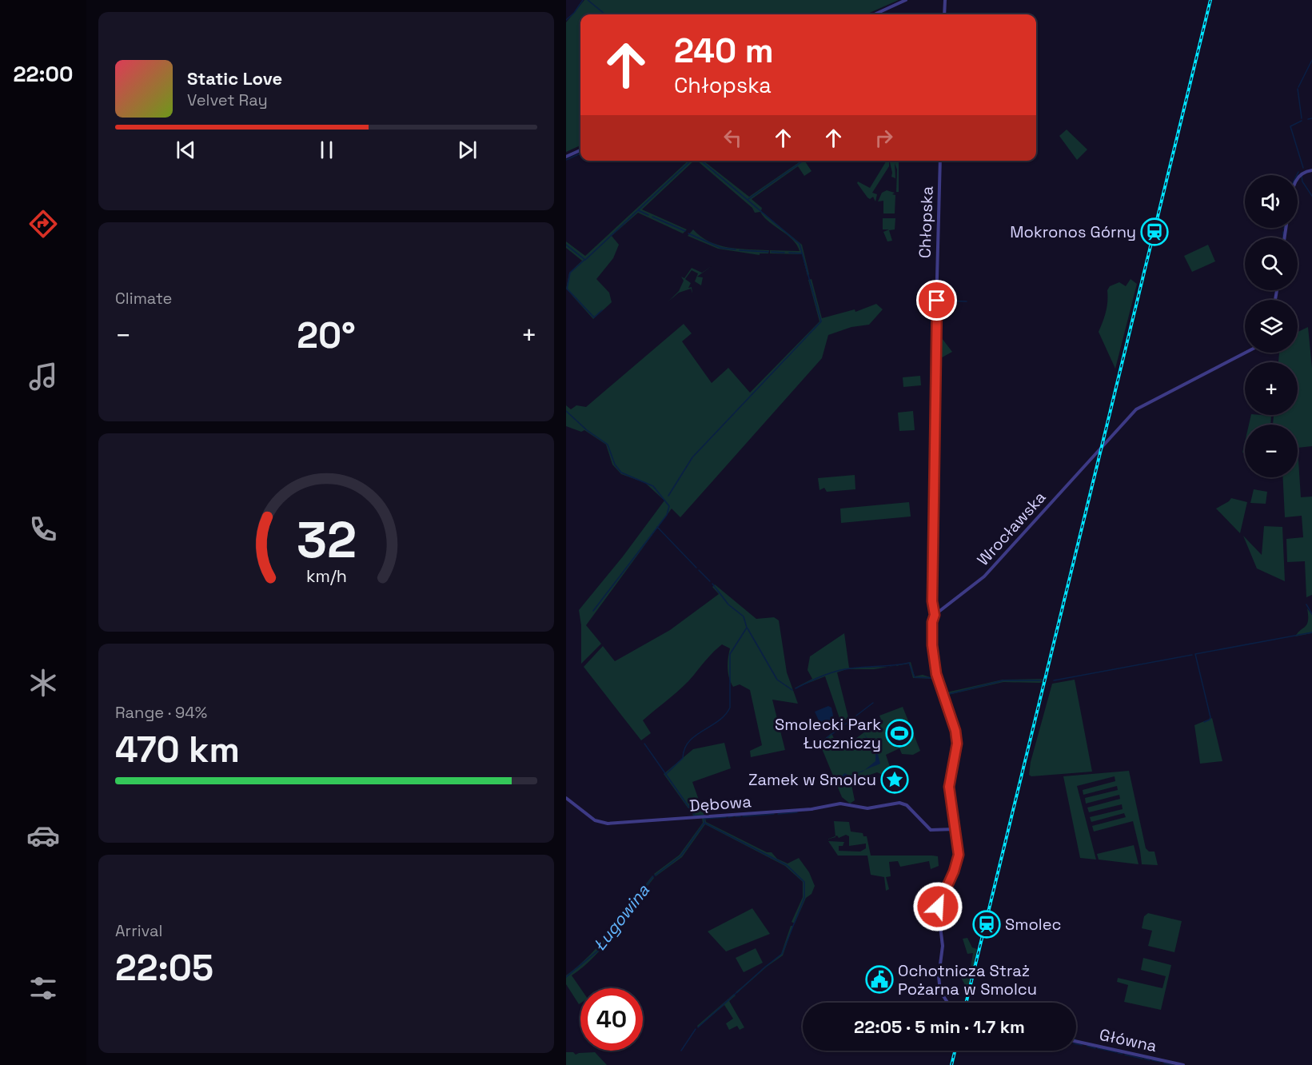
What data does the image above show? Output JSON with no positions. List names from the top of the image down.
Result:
{
  "streets": {
    "street": [
      "Chłopska",
      "Wrocławska",
      "Dębowa",
      "Główna"
    ]
  },
  "crossings": [
    ["Chłopska", "Wrocławska"],
    ["Chłopska", "Dębowa"]
  ],
  "water": ["Ługowina"],
  "places": {
    "station": ["Mokronos Górny", "Smolec"],
    "sports": ["Smolecki Park Łuczniczy"],
    "place": ["Zamek w Smolcu"],
    "public building": ["Ochotnicza Straż Pożarna w Smolcu"]
  },
  "page": {
    "tabs": "22:00",
    "turn": ["240 m", "Chłopska"],
    "song": ["Static Love", "Velvet Ray"],
    "map_buttons": ["+", "−"],
    "tile": [
      "Climate",
      ["Range · 94%", "470 km"],
      ["Arrival", "22:05"]
    ],
    "heat": ["−", "20°", "+"],
    "limit": "40",
    "trip": "22:05 · 5 min · 1.7 km",
    "gauge": ["32", "km/h"]
  }
}
